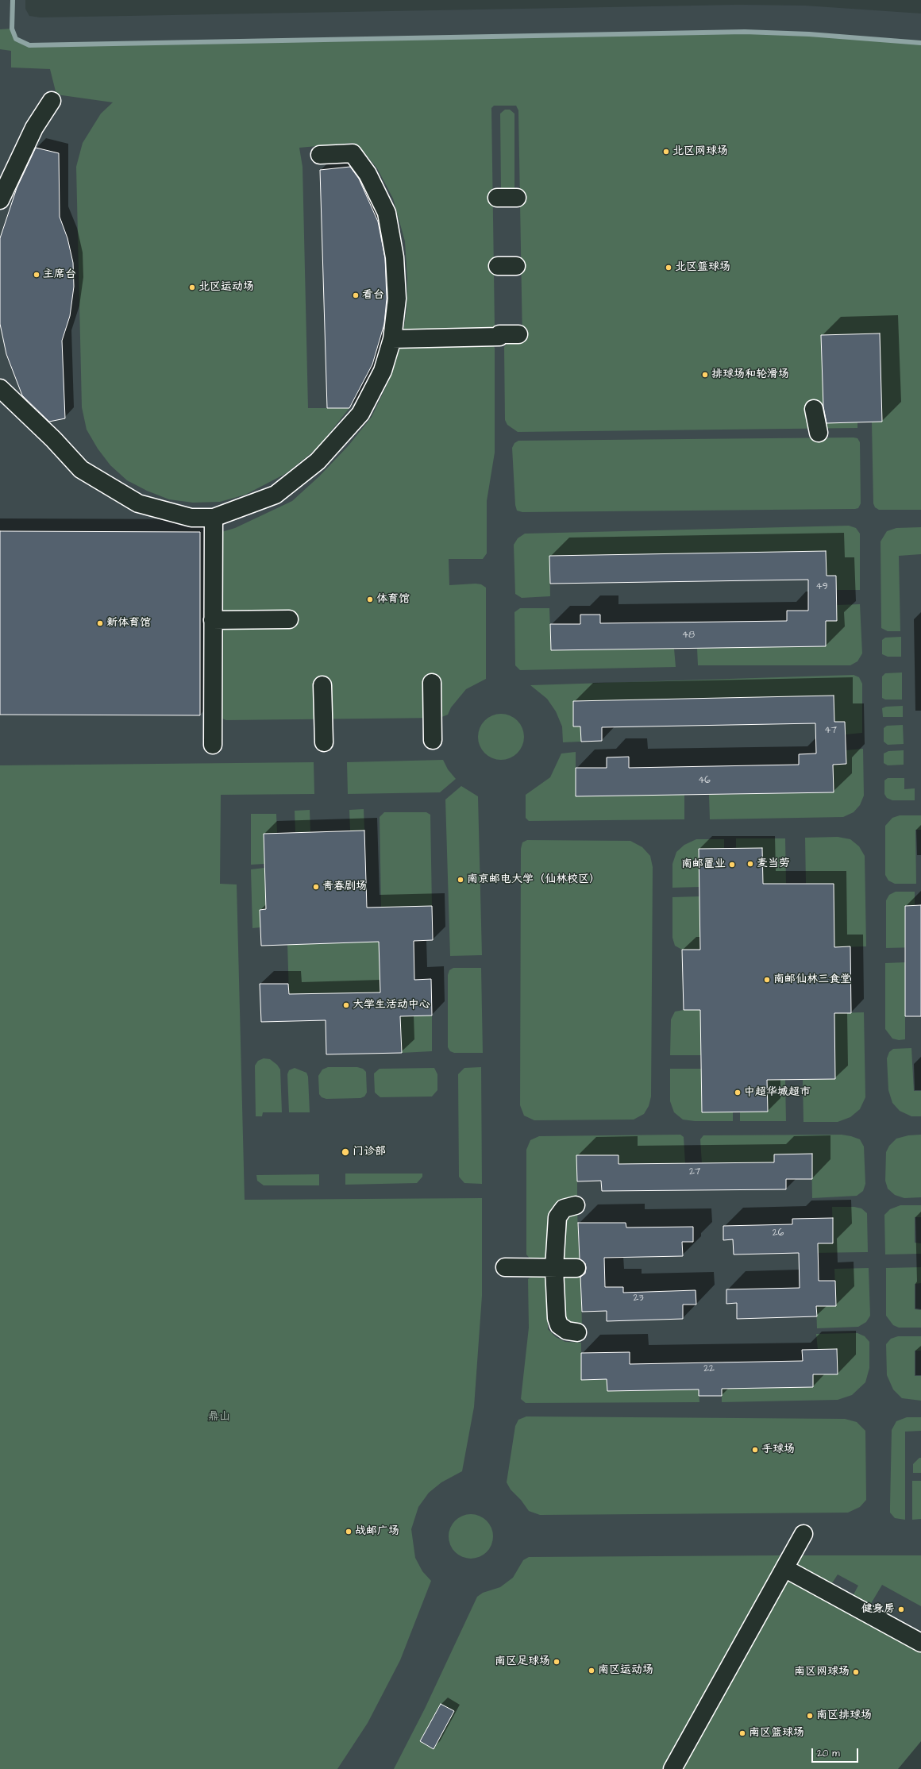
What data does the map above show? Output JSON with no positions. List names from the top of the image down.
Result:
{
  "parks": ["鼎山"],
  "places": [
    "北区网球场",
    "北区篮球场",
    "主席台",
    "北区运动场",
    "看台",
    "排球场和轮滑场",
    "体育馆",
    "新体育馆",
    "麦当劳",
    "南邮置业",
    "南京邮电大学（仙林校区）",
    "青春剧场",
    "南邮仙林三食堂",
    "大学生活动中心",
    "中超华城超市",
    "门诊部",
    "手球场",
    "战邮广场",
    "健身房",
    "南区足球场",
    "南区运动场",
    "南区网球场",
    "南区排球场",
    "南区篮球场"
  ],
  "house_numbers": [
    "49",
    "48",
    "47",
    "46",
    "27",
    "26",
    "23",
    "22"
  ],
  "scale_bar": "20 m"
}
